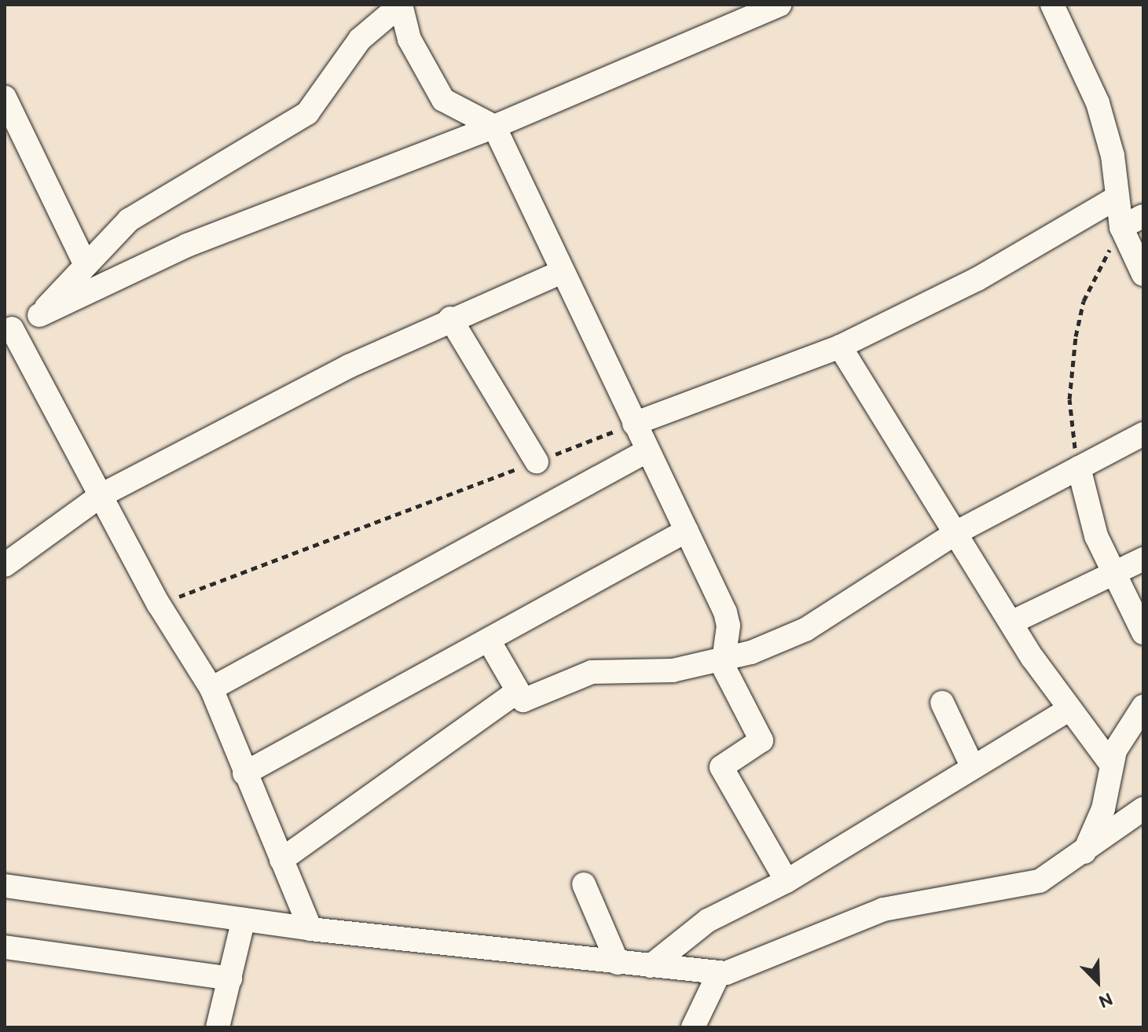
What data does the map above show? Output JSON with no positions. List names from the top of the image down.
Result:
{
  "north": "bottom right"
}
